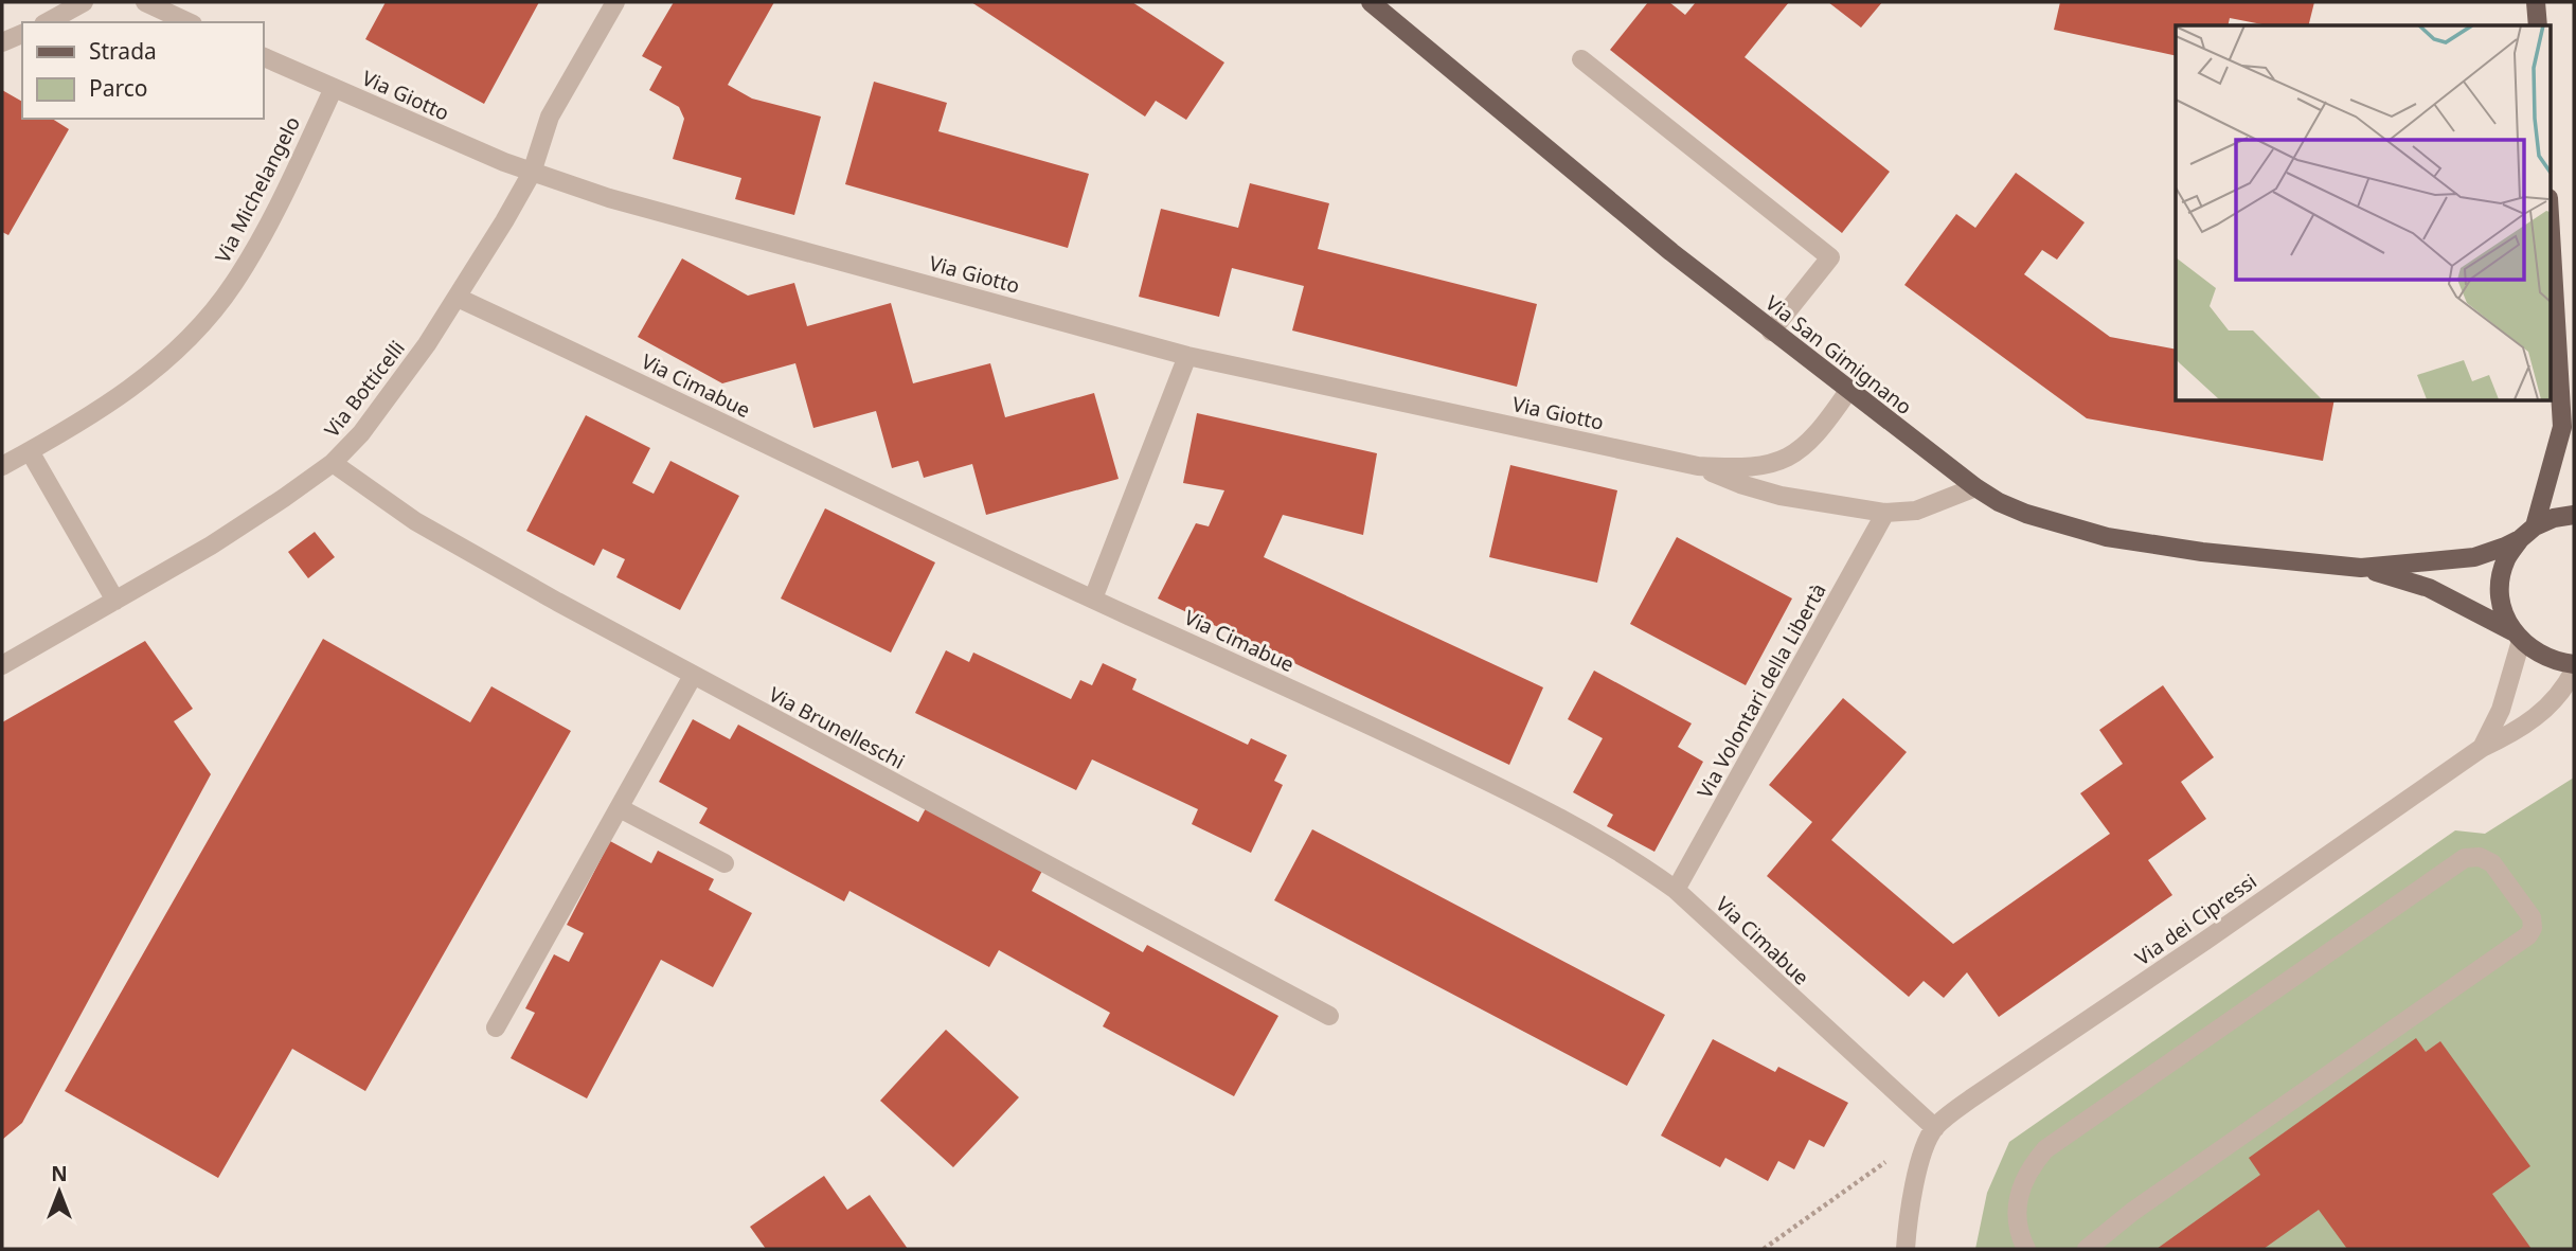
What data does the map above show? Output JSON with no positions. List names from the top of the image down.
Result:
{
  "streets": {
    "main road": ["Via San Gimignano"],
    "street": [
      "Via Giotto",
      "Via Michelangelo",
      "Via Cimabue",
      "Via Botticelli",
      "Via Volontari della Libertà",
      "Via Brunelleschi",
      "Via dei Cipressi"
    ]
  },
  "crossings": [
    ["Via Giotto", "Via Michelangelo"],
    ["Via Giotto", "Via San Gimignano"],
    ["Via Giotto", "Via Botticelli"],
    ["Via Giotto", "Via Volontari della Libertà"],
    ["Via San Gimignano", "Via dei Cipressi"],
    ["Via Cimabue", "Via Botticelli"],
    ["Via Cimabue", "Via Volontari della Libertà"],
    ["Via Cimabue", "Via dei Cipressi"],
    ["Via Botticelli", "Via Brunelleschi"]
  ],
  "legend": ["Strada", "Parco"],
  "north": "top"
}
